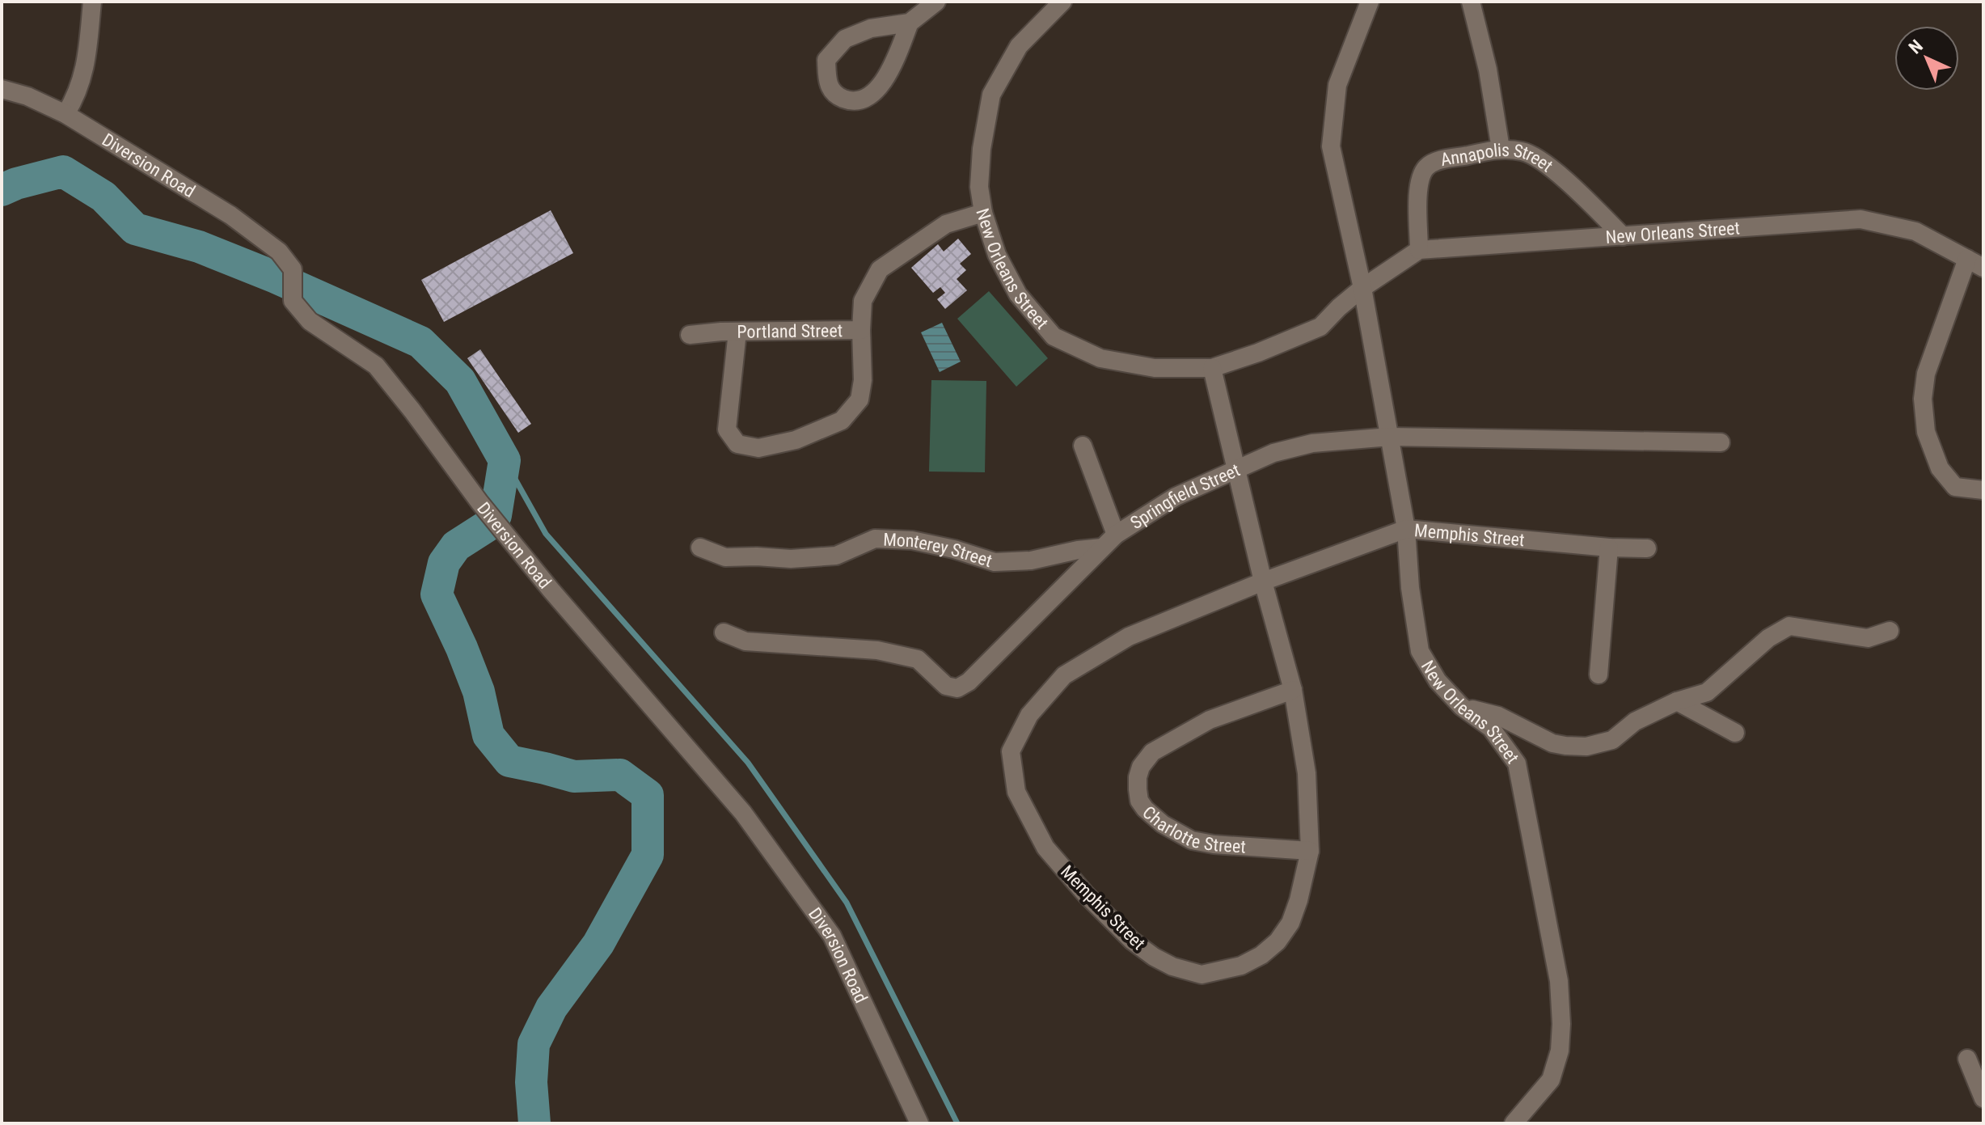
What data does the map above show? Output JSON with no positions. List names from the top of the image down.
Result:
{
  "streets": {
    "street": [
      "Diversion Road",
      "Annapolis Street",
      "New Orleans Street",
      "Portland Street",
      "Springfield Street",
      "Memphis Street",
      "Monterey Street",
      "Charlotte Street"
    ]
  },
  "crossings": [
    ["Annapolis Street", "New Orleans Street"],
    ["New Orleans Street", "Portland Street"],
    ["New Orleans Street", "Springfield Street"],
    ["New Orleans Street", "Memphis Street"],
    ["Springfield Street", "Monterey Street"],
    ["Memphis Street", "Charlotte Street"]
  ],
  "north": "top left"
}
